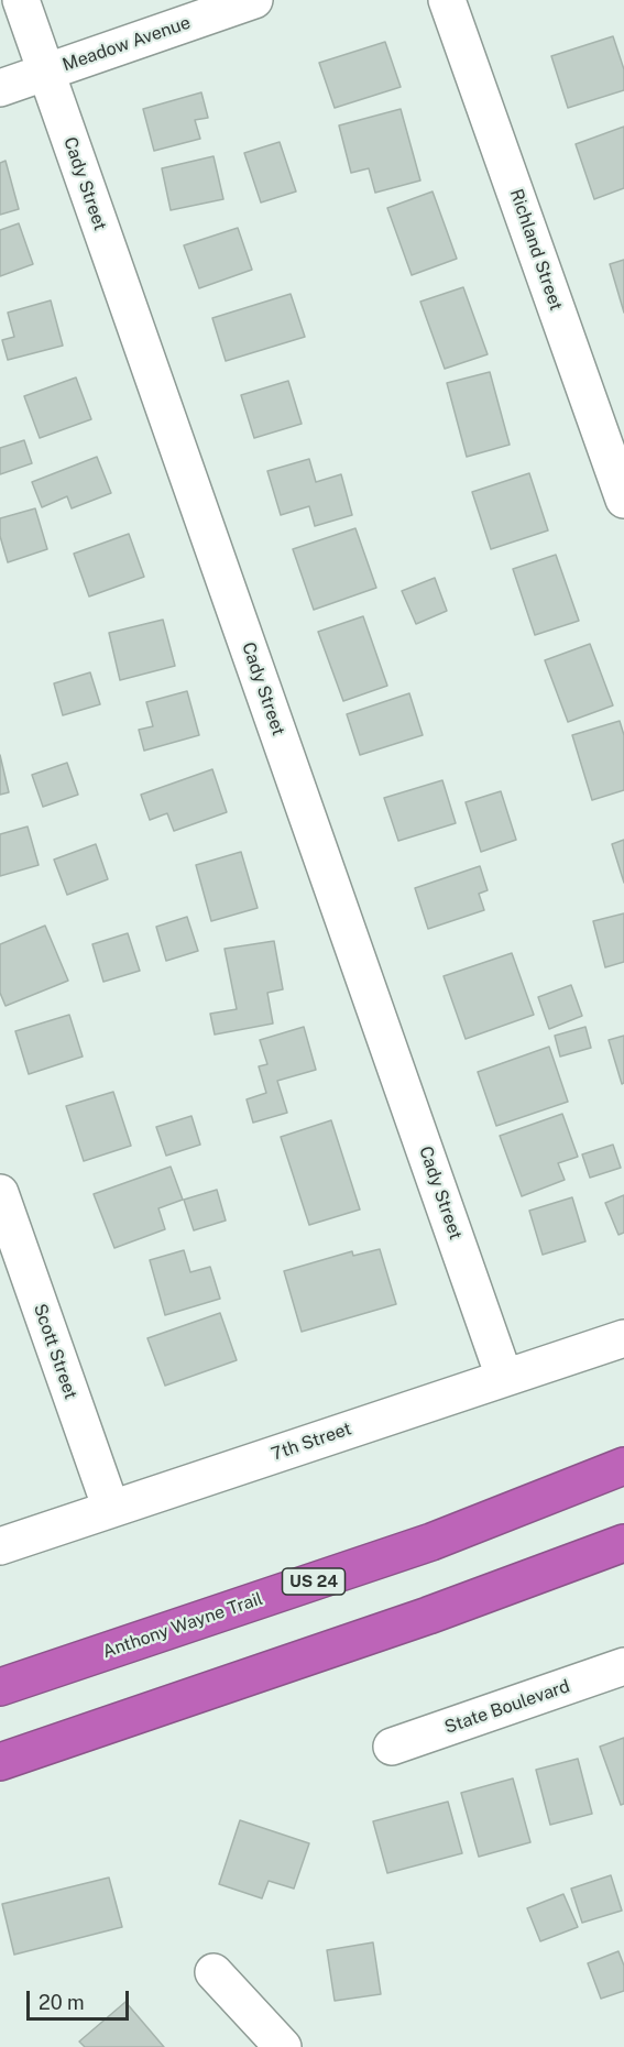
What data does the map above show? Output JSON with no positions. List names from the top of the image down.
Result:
{
  "streets": {
    "highway": ["US 24", "Anthony Wayne Trail"],
    "street": [
      "Meadow Avenue",
      "Cady Street",
      "Richland Street",
      "Scott Street",
      "7th Street",
      "State Boulevard"
    ]
  },
  "crossings": [
    ["Meadow Avenue", "Cady Street"],
    ["Cady Street", "7th Street"],
    ["Scott Street", "7th Street"]
  ],
  "scale_bar": "20 m"
}
